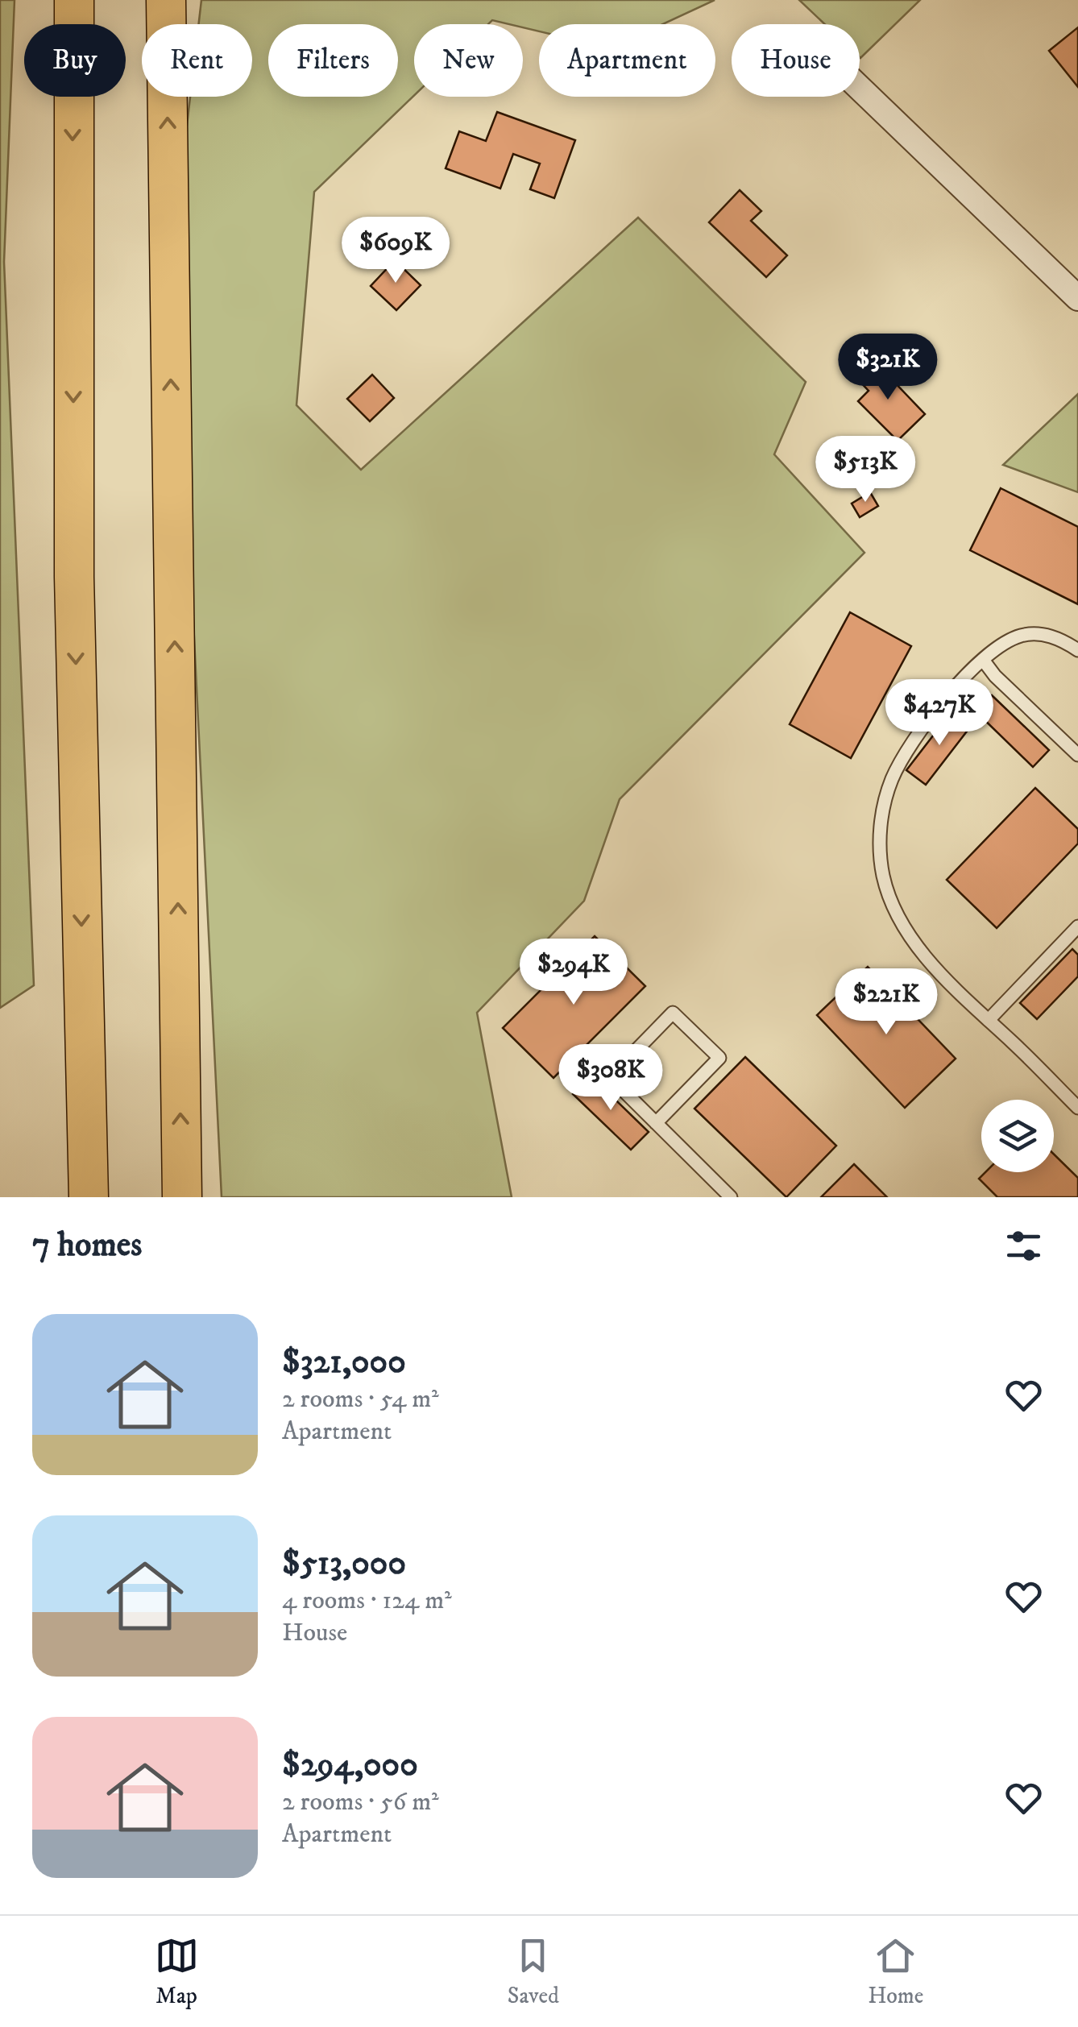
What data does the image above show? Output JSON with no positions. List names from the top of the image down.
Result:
{
  "page": {
    "chip": [
      "Buy",
      "Rent",
      "Filters",
      "New",
      "Apartment",
      "House"
    ],
    "price": [
      "$609K",
      "$321K",
      "$513K",
      "$427K",
      "$294K",
      "$221K",
      "$308K"
    ],
    "heading": "7 homes",
    "list": [
      {
        "name": "$321,000",
        "note": "2 rooms · 54 m² · Apartment"
      },
      {
        "name": "$513,000",
        "note": "4 rooms · 124 m² · House"
      },
      {
        "name": "$294,000",
        "note": "2 rooms · 56 m² · Apartment"
      }
    ],
    "tabs": ["Map", "Saved", "Home"]
  }
}
